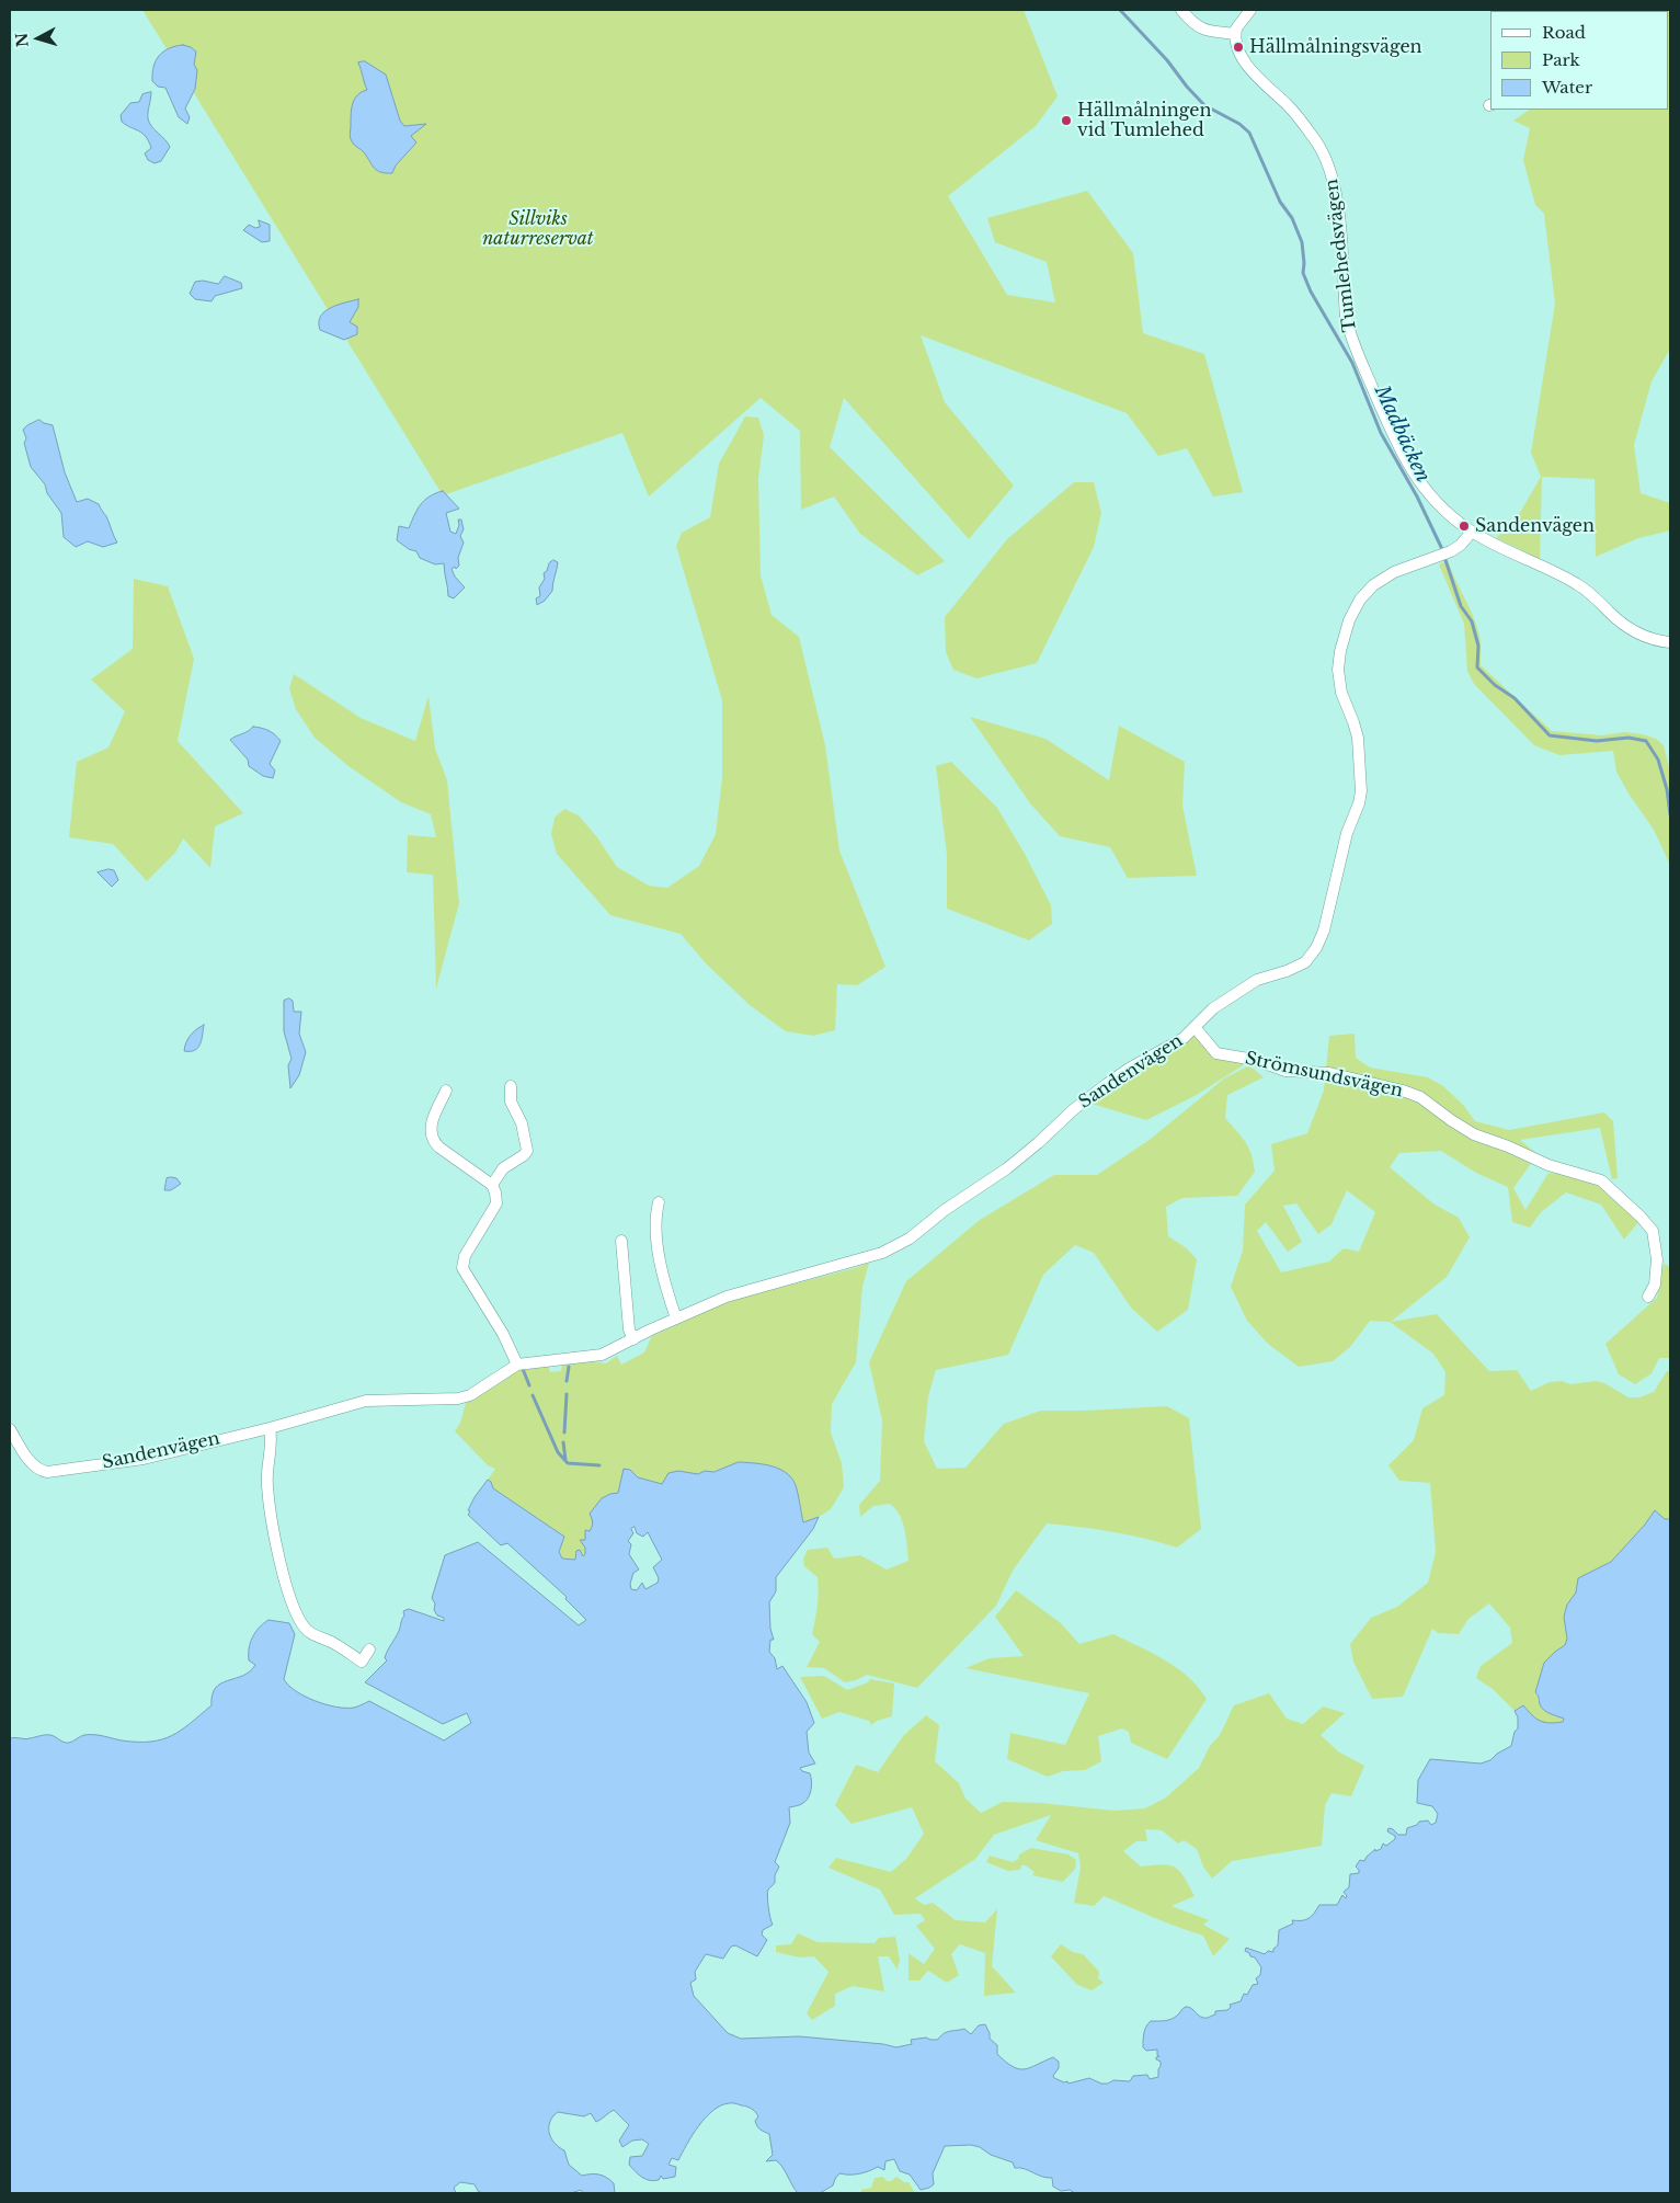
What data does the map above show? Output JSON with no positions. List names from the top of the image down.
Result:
{
  "streets": {
    "street": ["Tumlehedsvägen", "Sandenvägen", "Strömsundsvägen"]
  },
  "crossings": [
    ["Tumlehedsvägen", "Sandenvägen"],
    ["Sandenvägen", "Strömsundsvägen"]
  ],
  "water": ["Madbäcken"],
  "parks": ["Sillviks naturreservat"],
  "places": ["Hällmålningsvägen", "Hällmålningen vid Tumlehed", "Sandenvägen"],
  "legend": ["Road", "Park", "Water"],
  "north": "left"
}
